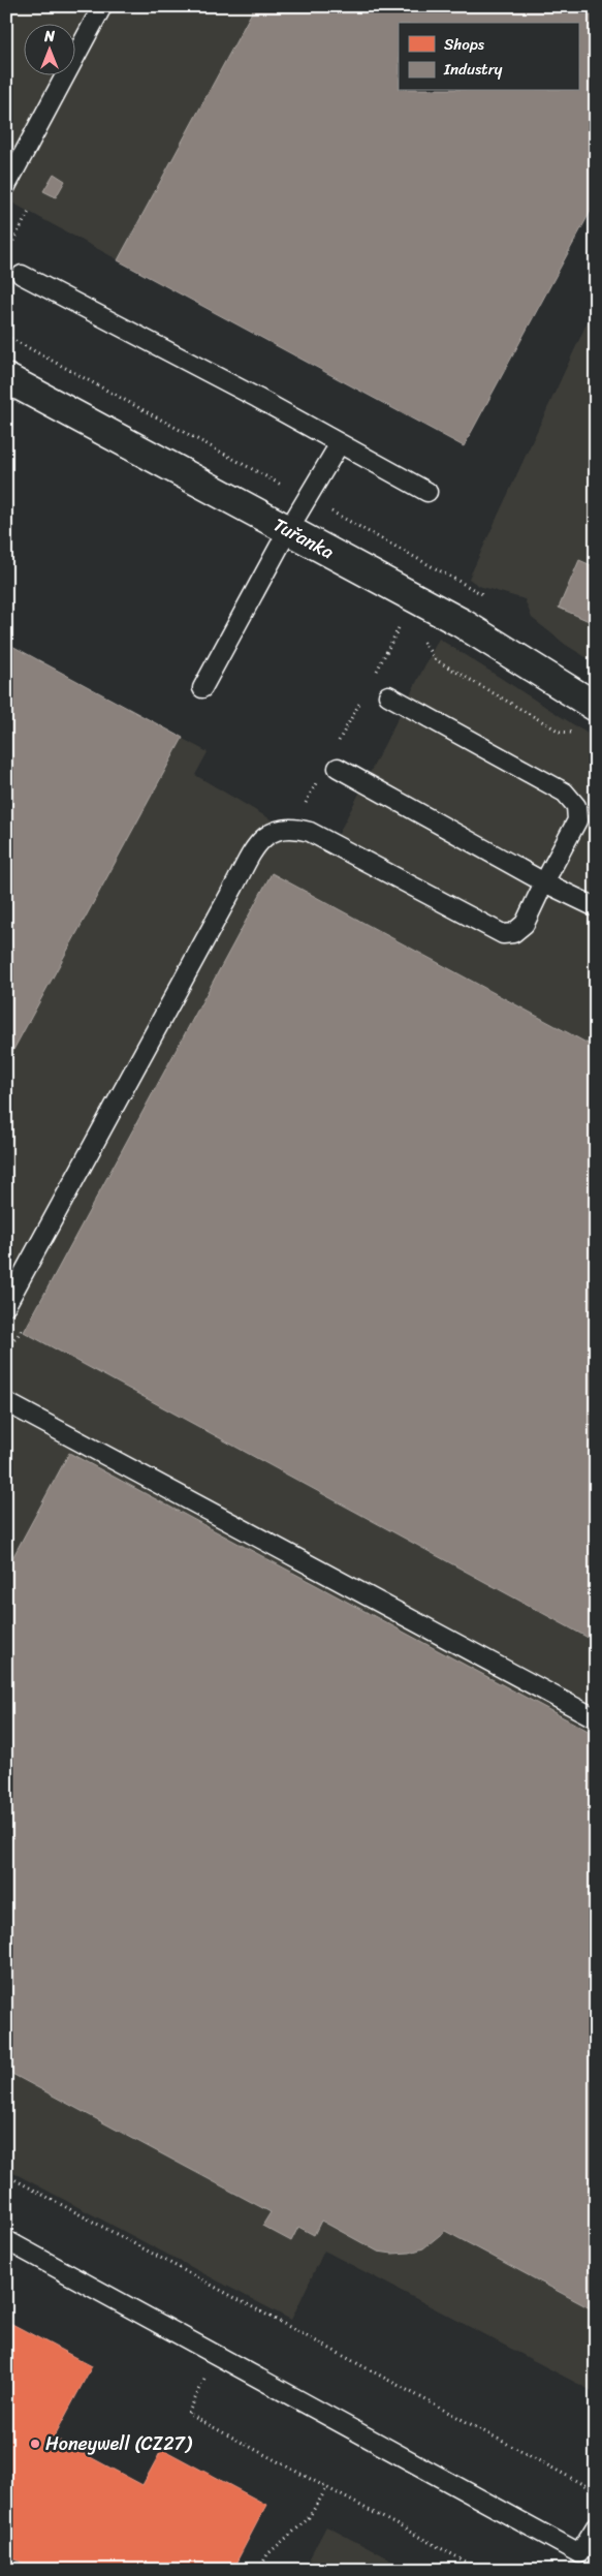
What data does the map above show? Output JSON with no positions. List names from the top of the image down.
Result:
{
  "streets": {
    "street": ["Tuřanka"]
  },
  "places": ["Honeywell (CZ27)"],
  "legend": ["Shops", "Industry"],
  "north": "top"
}
